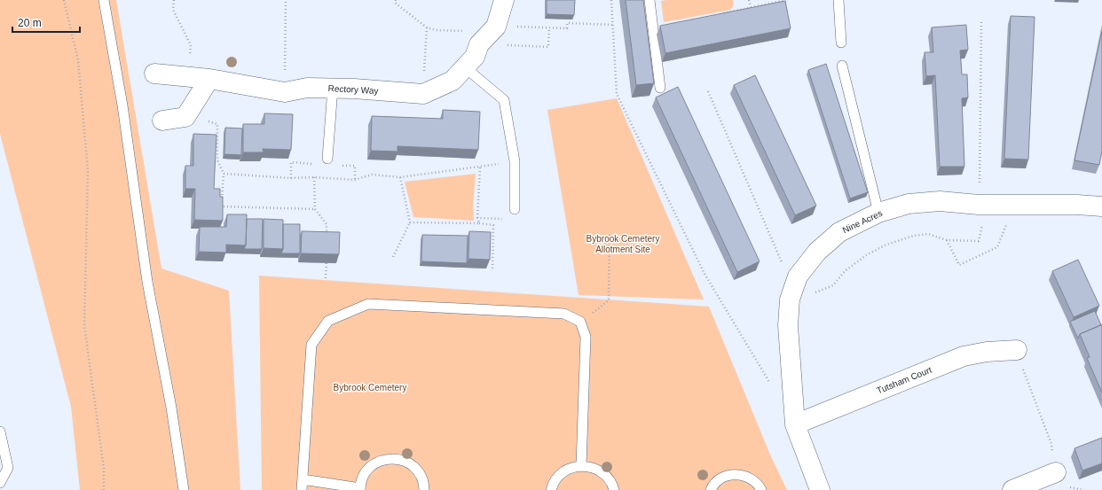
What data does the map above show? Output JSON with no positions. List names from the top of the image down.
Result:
{
  "streets": {
    "street": ["Rectory Way", "Nine Acres", "Tutsham Court"]
  },
  "crossings": [
    ["Nine Acres", "Tutsham Court"]
  ],
  "parks": ["Bybrook Cemetery Allotment Site", "Bybrook Cemetery"],
  "scale_bar": "20 m"
}
